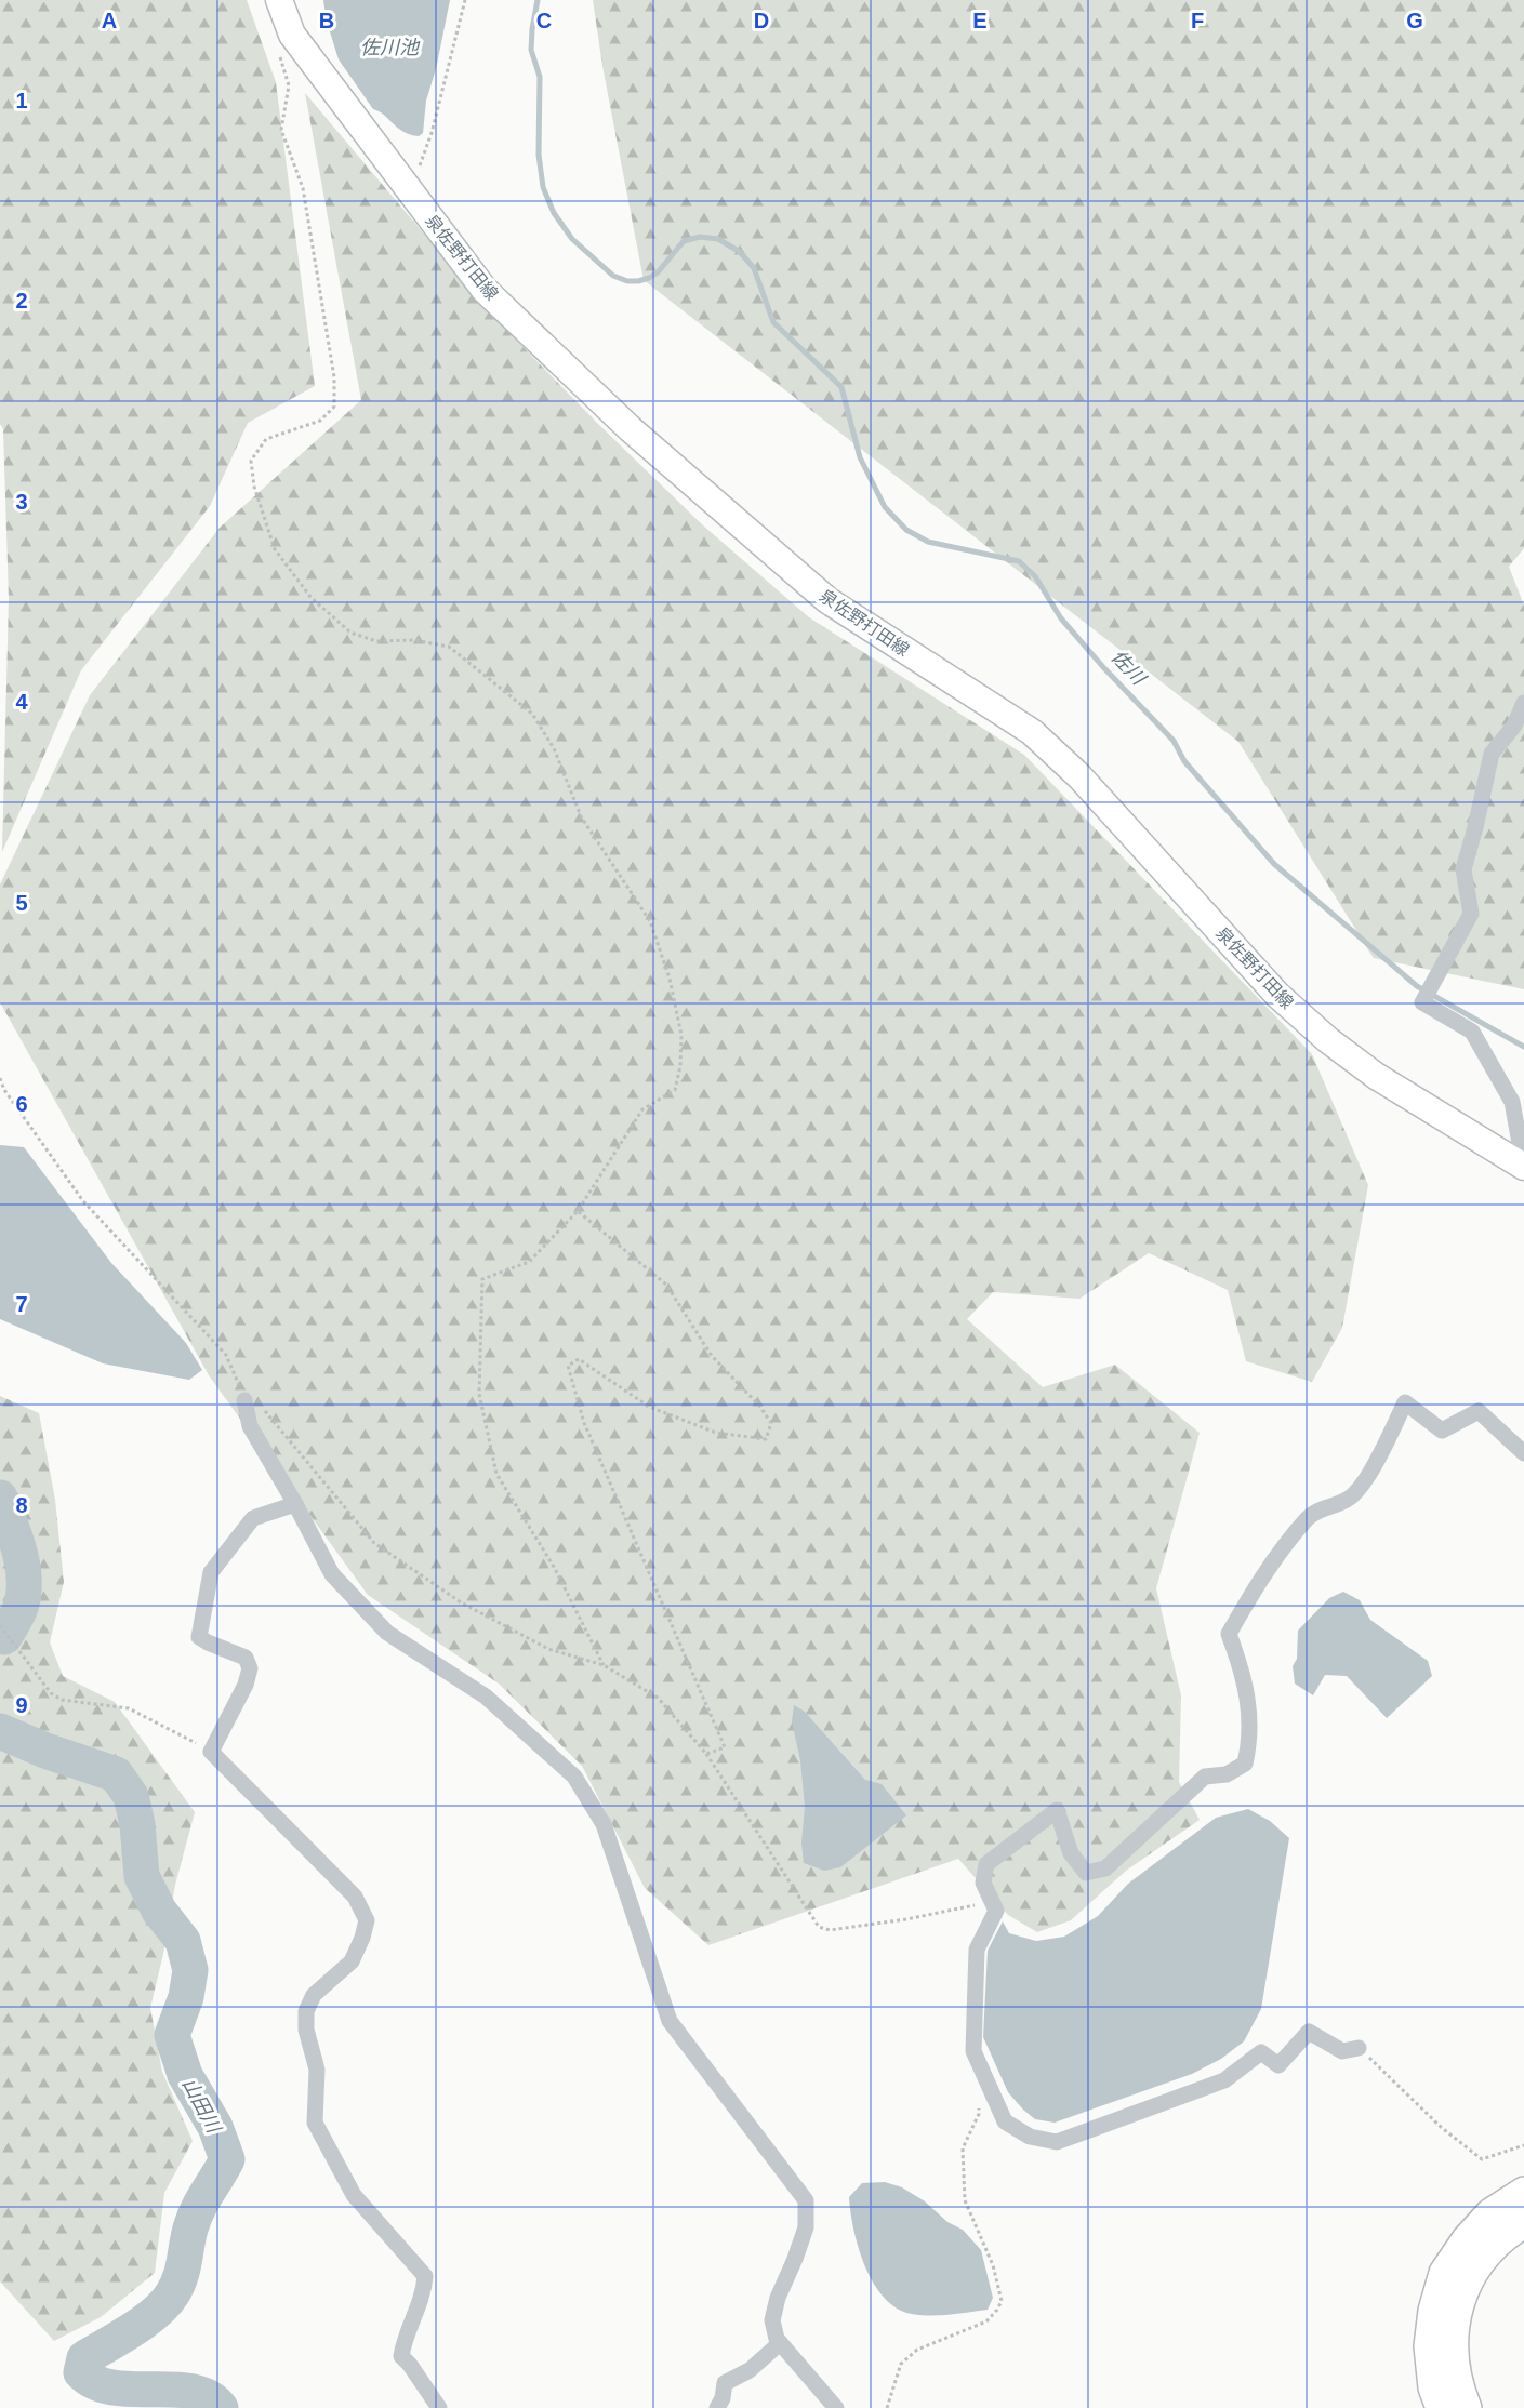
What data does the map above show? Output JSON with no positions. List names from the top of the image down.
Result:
{
  "streets": {
    "main road": ["泉佐野打田線"]
  },
  "water": ["佐川池", "佐川", "山田川"],
  "grid": {
    "columns": [
      "A",
      "B",
      "C",
      "D",
      "E",
      "F",
      "G"
    ],
    "rows": [
      "1",
      "2",
      "3",
      "4",
      "5",
      "6",
      "7",
      "8",
      "9"
    ]
  }
}
